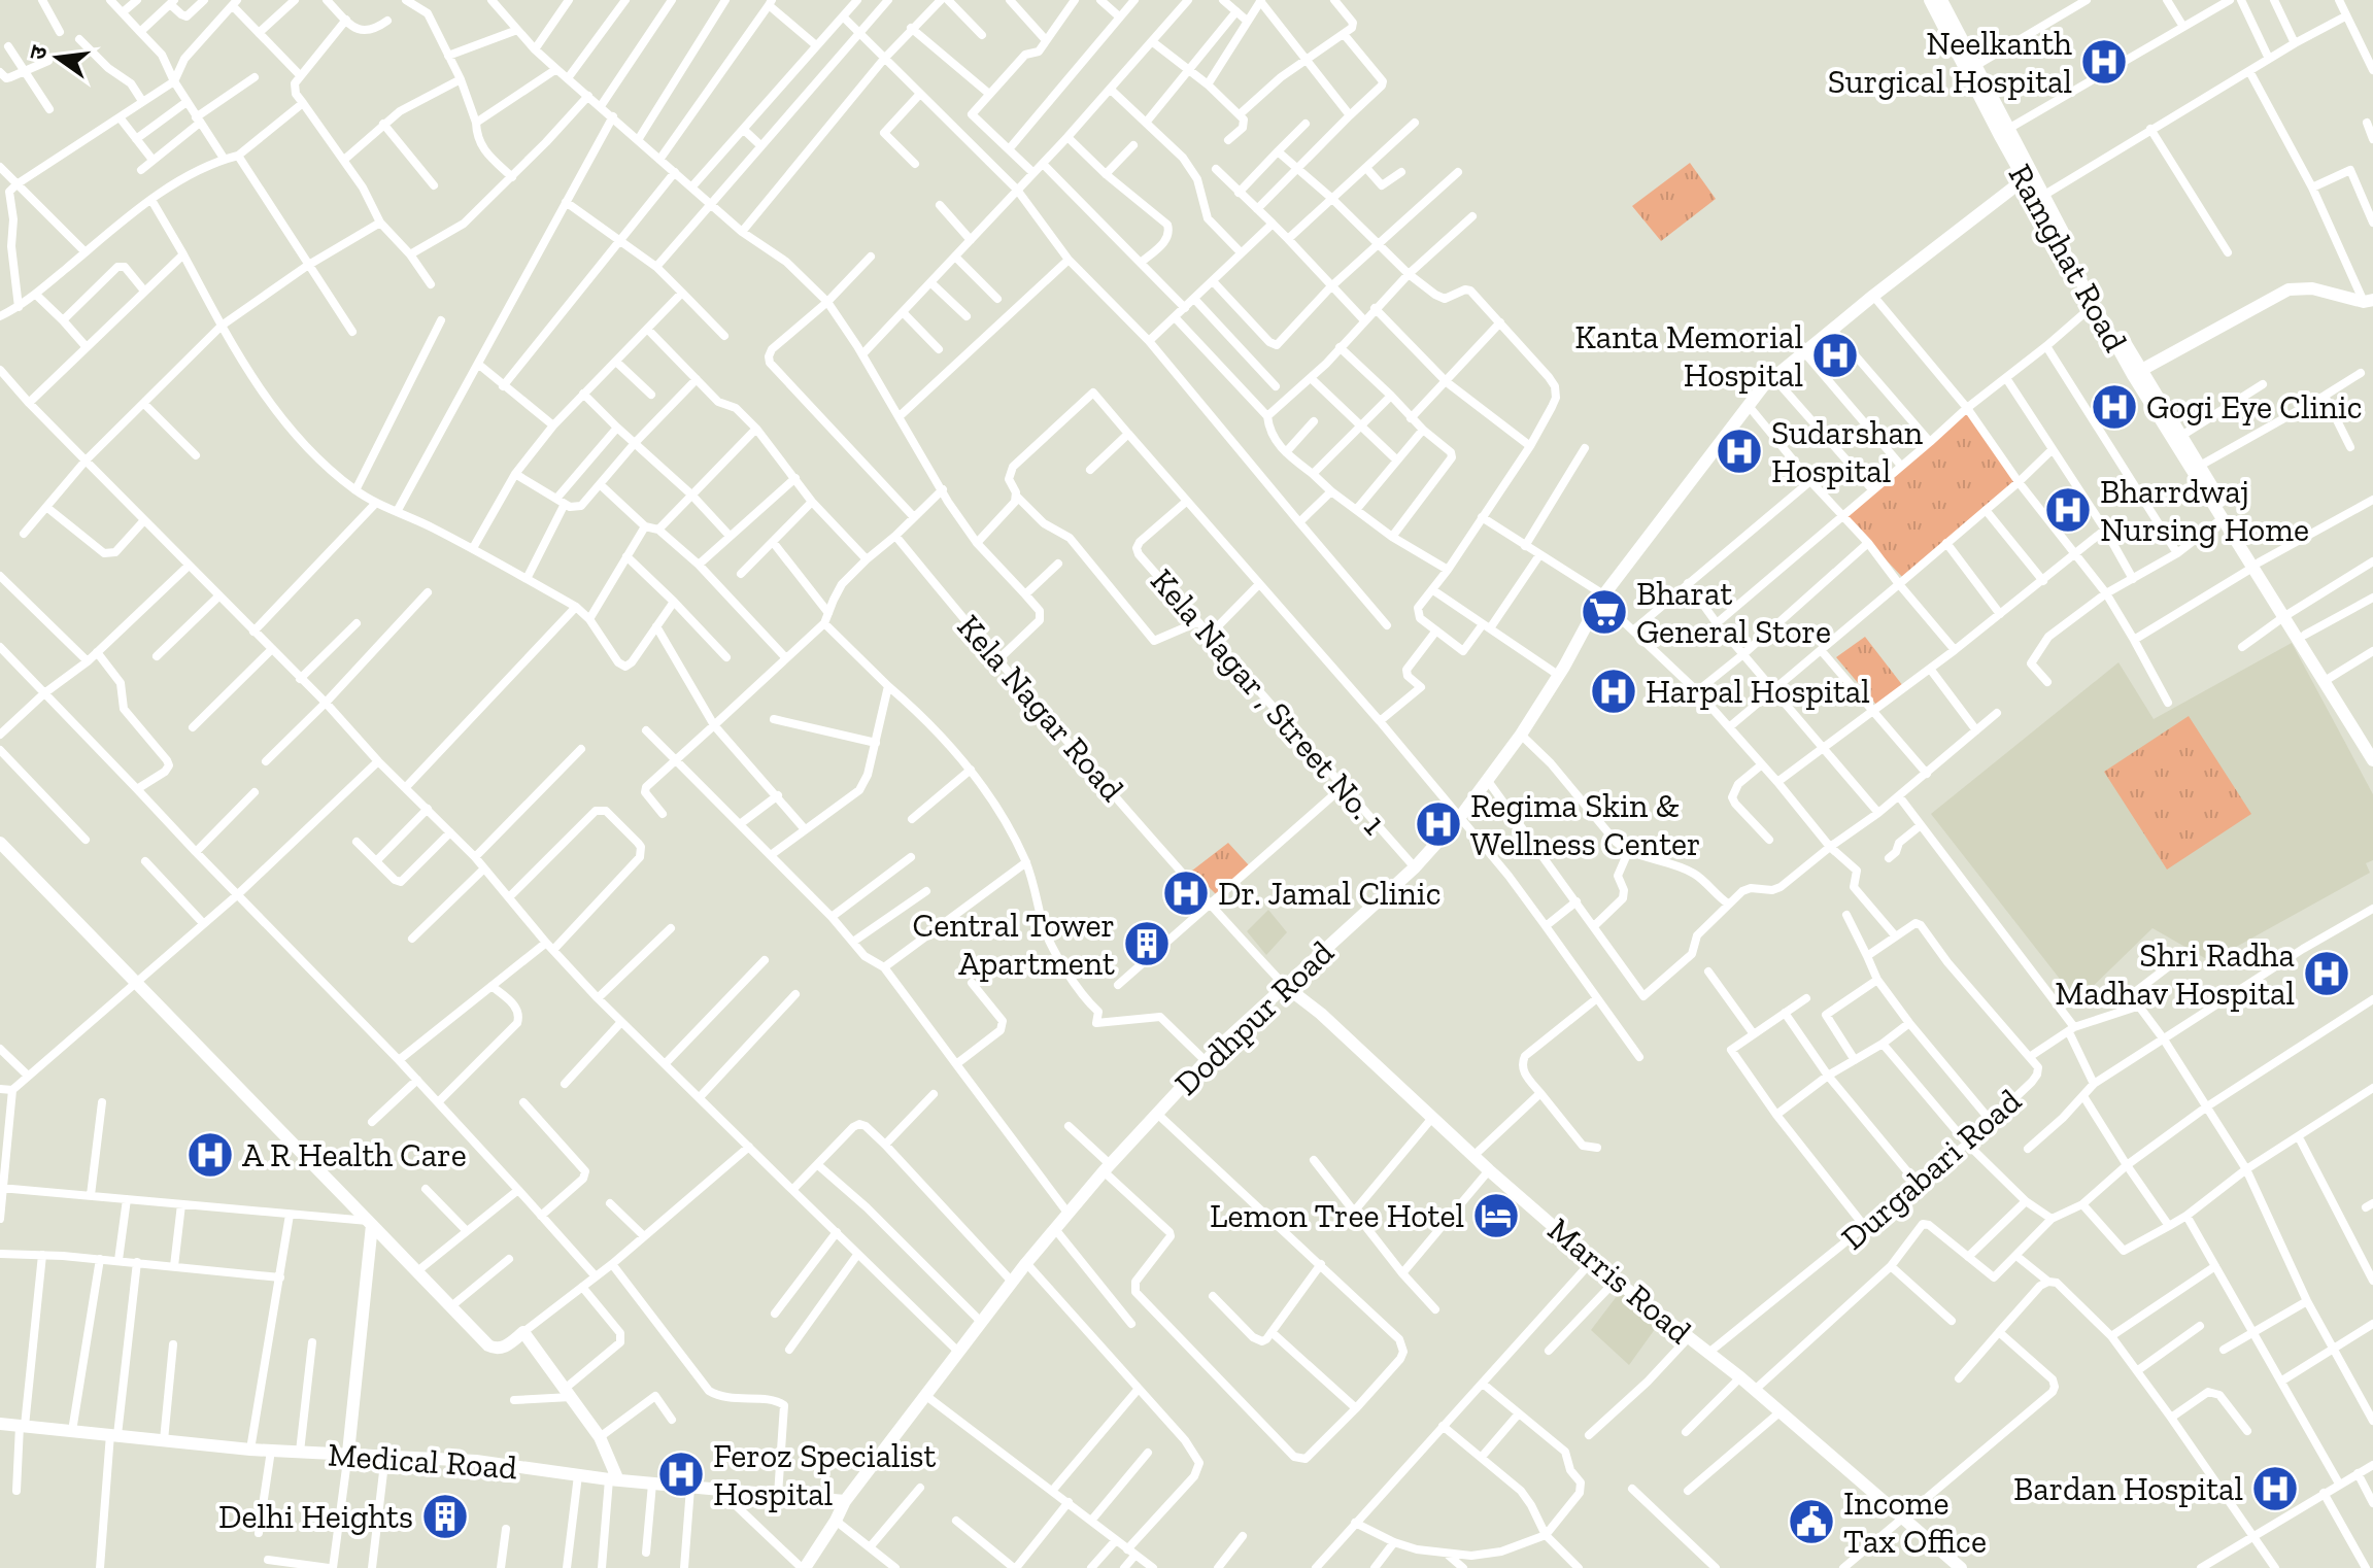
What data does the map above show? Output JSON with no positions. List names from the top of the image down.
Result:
{
  "streets": {
    "street": [
      "Ramghat Road",
      "Kela Nagar , Street No. 1",
      "Kela Nagar Road",
      "Dodhpur Road",
      "Durgabari Road",
      "Marris Road",
      "Medical Road"
    ]
  },
  "crossings": [
    ["Ramghat Road", "Dodhpur Road"],
    ["Kela Nagar , Street No. 1", "Dodhpur Road"],
    ["Kela Nagar Road", "Dodhpur Road"],
    ["Kela Nagar Road", "Marris Road"],
    ["Dodhpur Road", "Marris Road"],
    ["Dodhpur Road", "Medical Road"],
    ["Durgabari Road", "Marris Road"]
  ],
  "places": {
    "hospital": [
      "Neelkanth Surgical Hospital",
      "Kanta Memorial Hospital",
      "Gogi Eye Clinic",
      "Sudarshan Hospital",
      "Bharrdwaj Nursing Home",
      "Harpal Hospital",
      "Regima Skin & Wellness Center",
      "Dr. Jamal Clinic",
      "Shri Radha Madhav Hospital",
      "A R Health Care",
      "Feroz Specialist Hospital",
      "Bardan Hospital"
    ],
    "supermarket": ["Bharat General Store"],
    "building": ["Central Tower Apartment", "Delhi Heights"],
    "hotel": ["Lemon Tree Hotel"],
    "public building": ["Income Tax Office"]
  },
  "north": "left"
}
